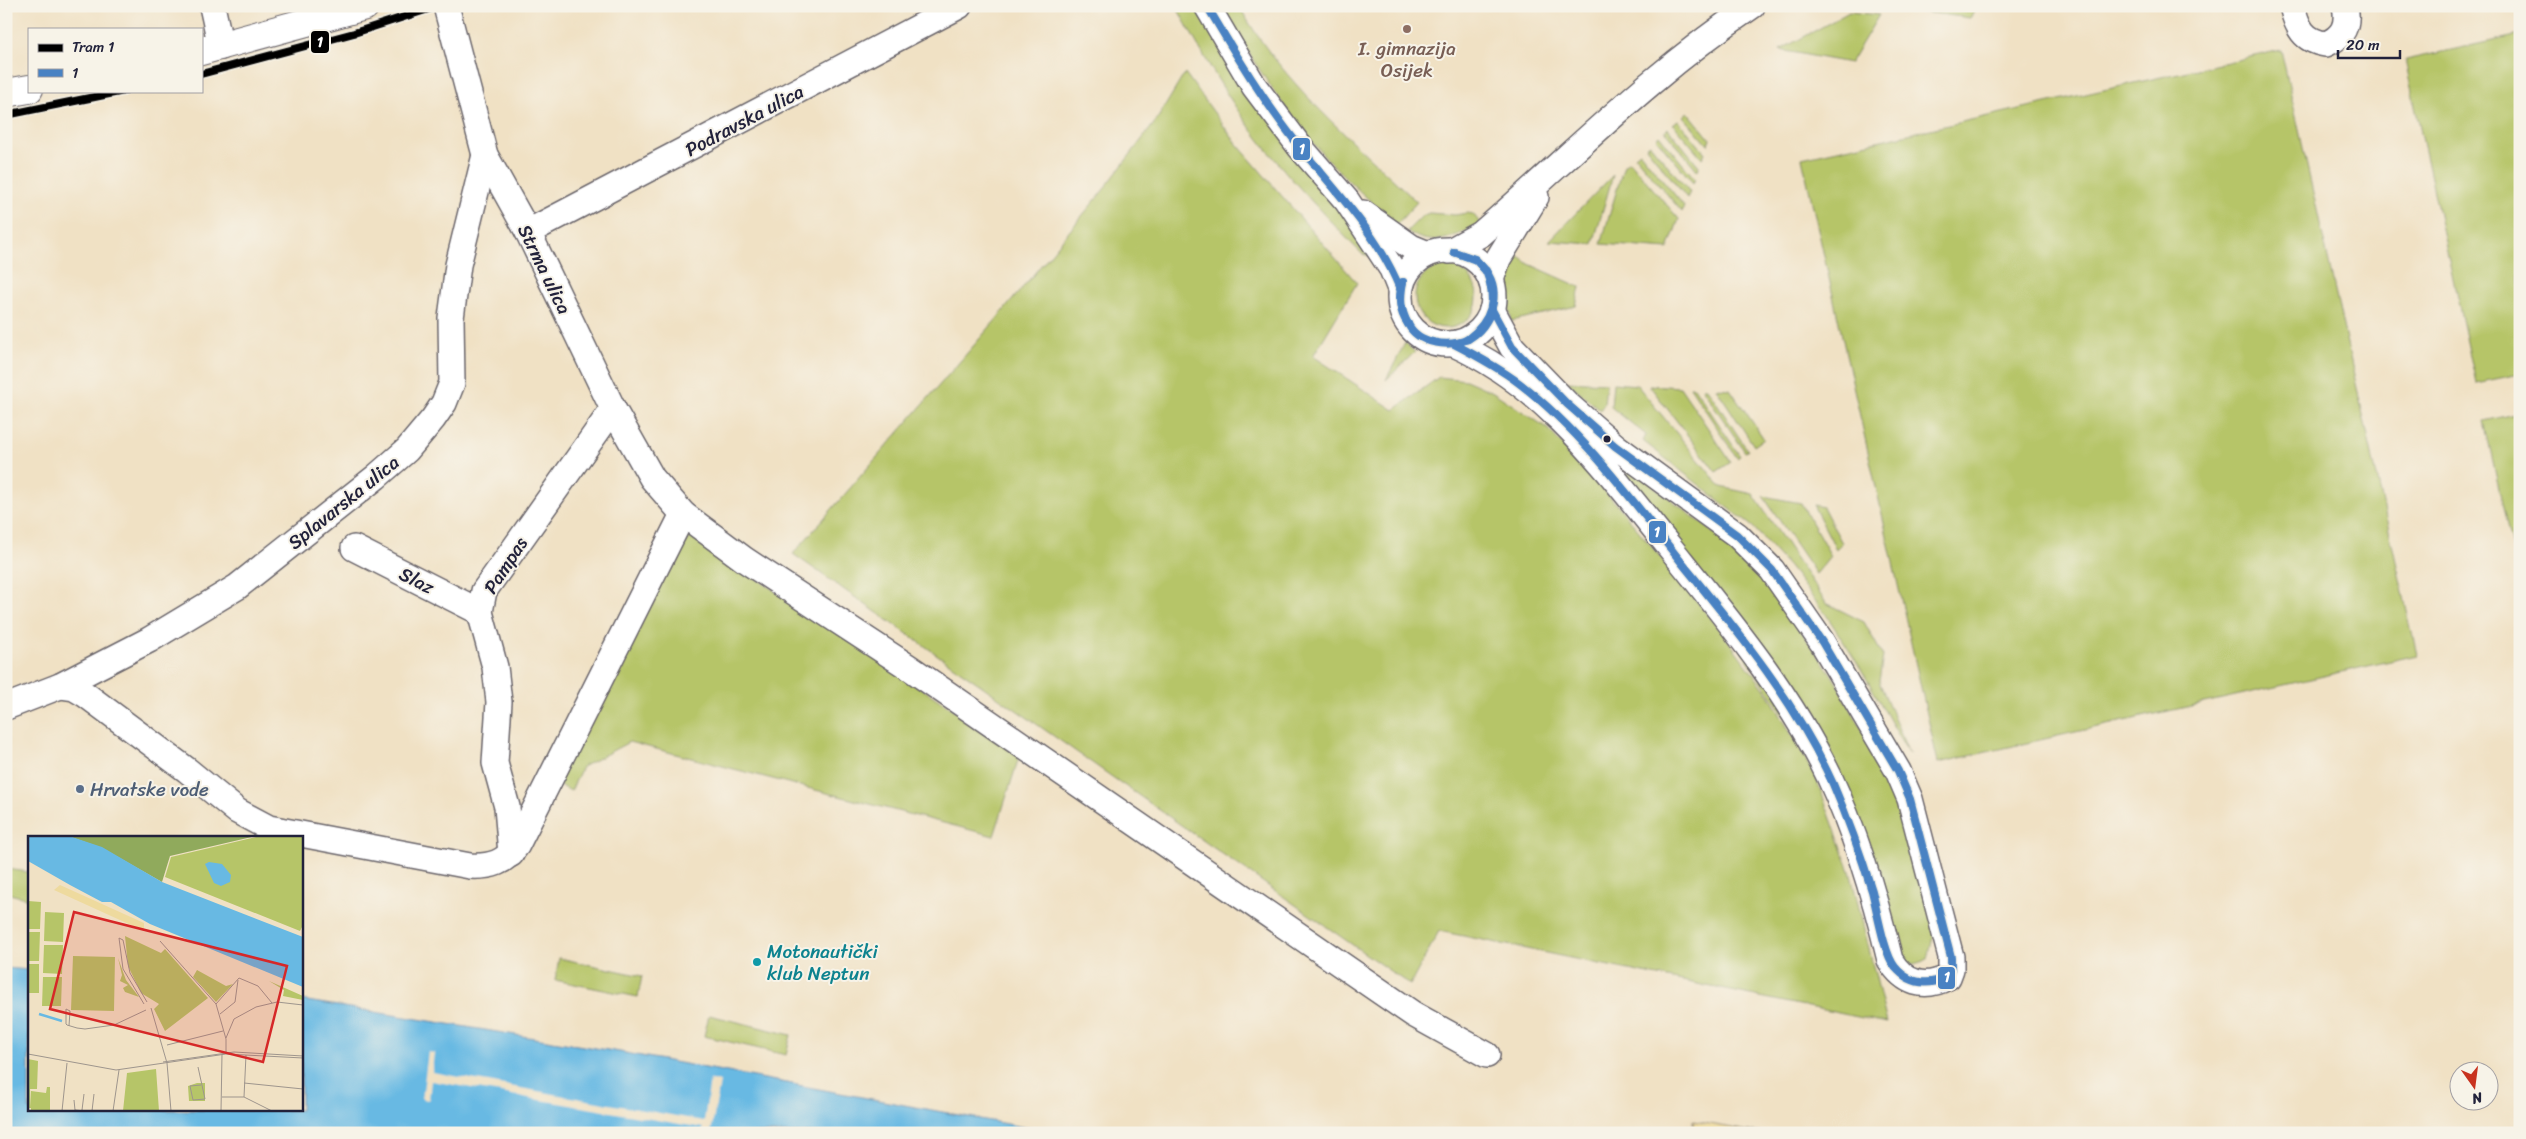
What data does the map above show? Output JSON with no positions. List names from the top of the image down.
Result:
{
  "streets": {
    "street": [
      "Podravska ulica",
      "Strma ulica",
      "Splavarska ulica",
      "Pampas",
      "Slaz"
    ]
  },
  "crossings": [
    ["Podravska ulica", "Strma ulica"],
    ["Strma ulica", "Splavarska ulica"],
    ["Strma ulica", "Pampas"],
    ["Pampas", "Slaz"]
  ],
  "places": ["I. gimnazija Osijek", "Hrvatske vode", "Motonautički klub Neptun"],
  "lines": ["tram line 1", "transit line 1"],
  "legend": ["Tram 1", "1"],
  "scale_bar": "20 m",
  "north": "bottom"
}
